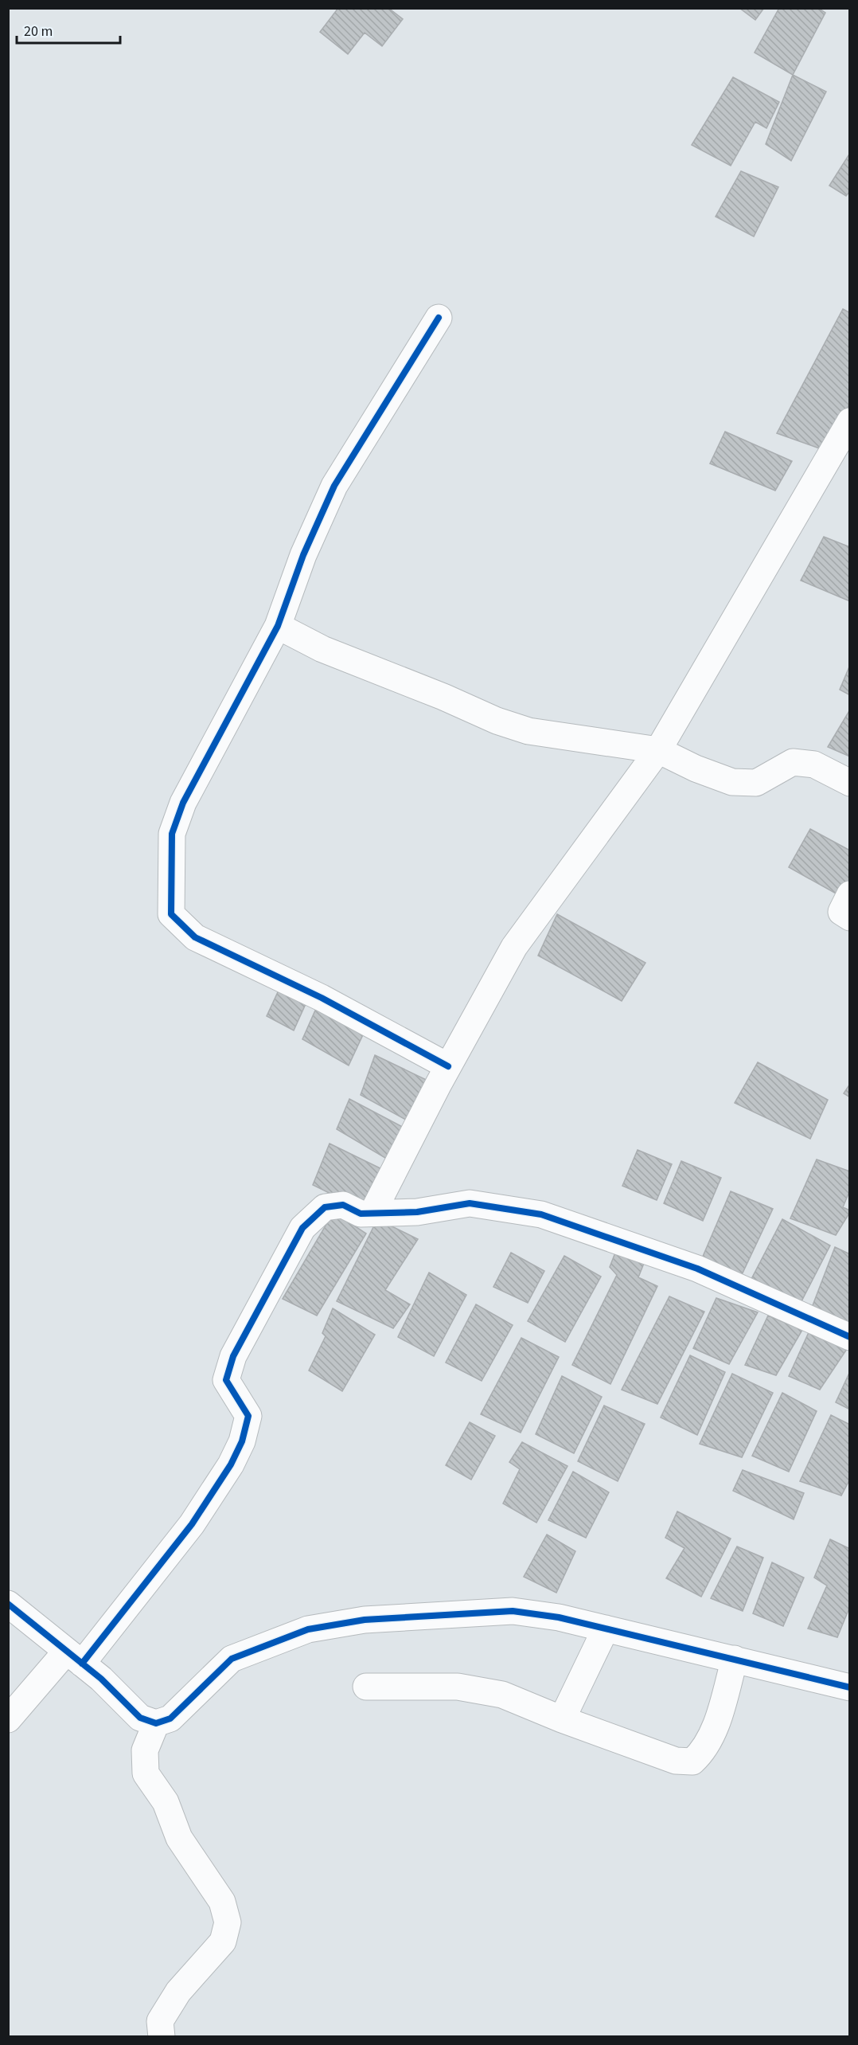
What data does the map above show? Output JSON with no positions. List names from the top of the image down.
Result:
{
  "scale_bar": "20 m"
}
